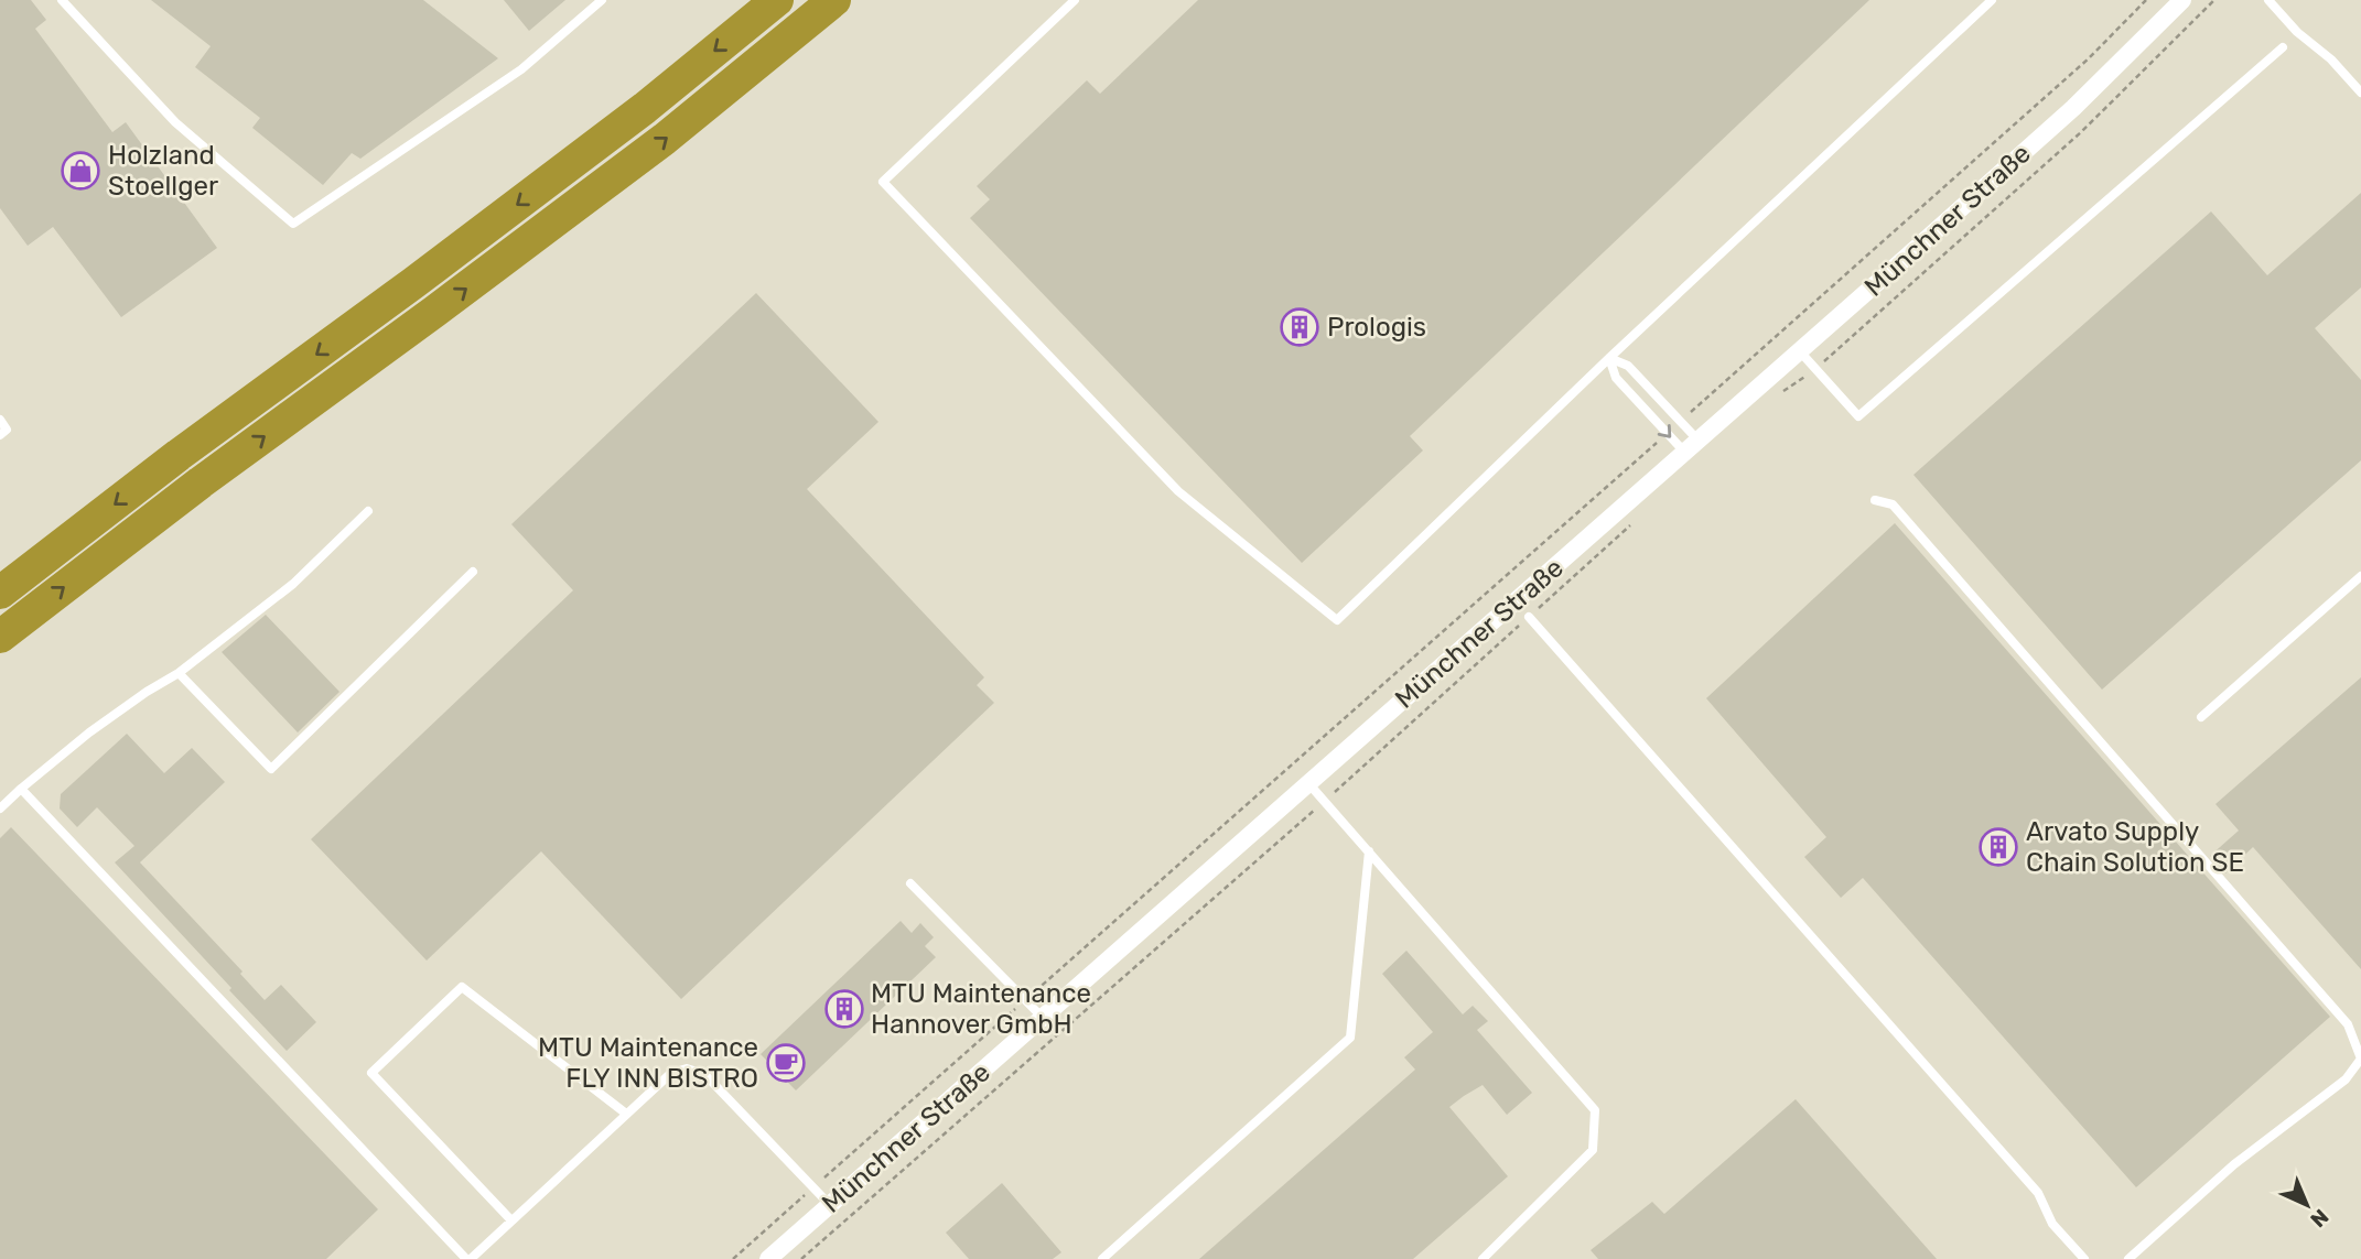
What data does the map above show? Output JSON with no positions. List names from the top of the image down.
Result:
{
  "streets": {
    "street": ["Münchner Straße"]
  },
  "places": {
    "shop": ["Holzland Stoellger"],
    "building": ["Prologis", "Arvato Supply Chain Solution SE", "MTU Maintenance Hannover GmbH"],
    "cafe": ["MTU Maintenance FLY INN BISTRO"]
  },
  "north": "bottom right"
}
